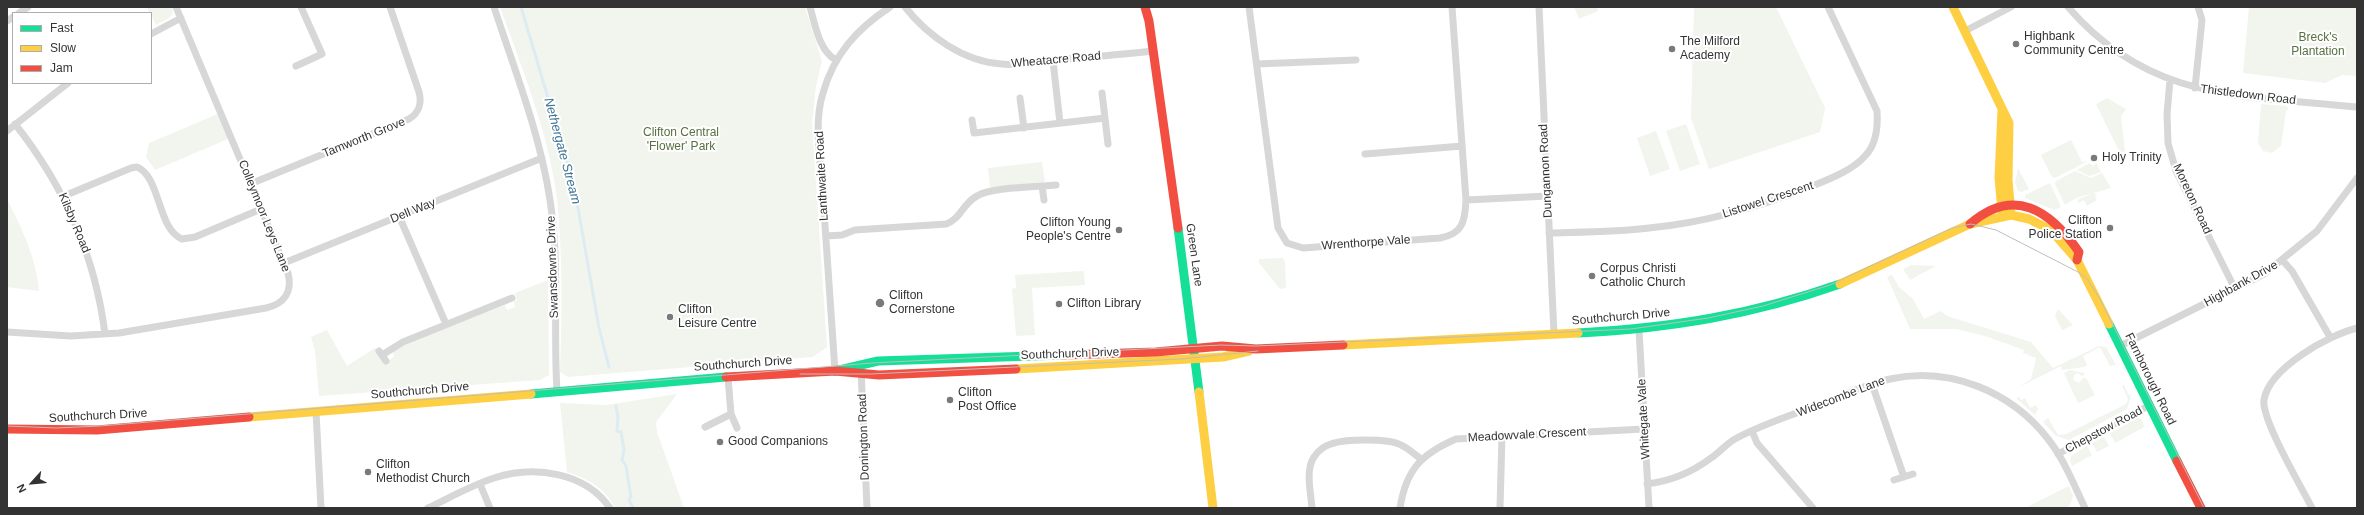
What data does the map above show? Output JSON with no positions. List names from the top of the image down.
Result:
{
  "streets": {
    "street": [
      "Wheatacre Road",
      "Thistledown Road",
      "Tamworth Grove",
      "Dungannon Road",
      "Lanthwaite Road",
      "Moreton Road",
      "Listowel Crescent",
      "Dell Way",
      "Colleymoor Leys Lane",
      "Kilsby Road",
      "Wrenthorpe Vale",
      "Green Lane",
      "Swansdowne Drive",
      "Highbank Drive",
      "Southchurch Drive",
      "Farnborough Road",
      "Widecombe Lane",
      "Whitegate Vale",
      "Chepstow Road",
      "Meadowvale Crescent",
      "Donington Road"
    ]
  },
  "crossings": [
    ["Wheatacre Road", "Green Lane"],
    ["Thistledown Road", "Moreton Road"],
    ["Tamworth Grove", "Colleymoor Leys Lane"],
    ["Dungannon Road", "Listowel Crescent"],
    ["Dungannon Road", "Southchurch Drive"],
    ["Lanthwaite Road", "Southchurch Drive"],
    ["Moreton Road", "Highbank Drive"],
    ["Dell Way", "Colleymoor Leys Lane"],
    ["Dell Way", "Swansdowne Drive"],
    ["Colleymoor Leys Lane", "Kilsby Road"],
    ["Green Lane", "Southchurch Drive"],
    ["Swansdowne Drive", "Southchurch Drive"],
    ["Highbank Drive", "Farnborough Road"],
    ["Southchurch Drive", "Farnborough Road"],
    ["Southchurch Drive", "Whitegate Vale"],
    ["Southchurch Drive", "Donington Road"],
    ["Farnborough Road", "Chepstow Road"],
    ["Widecombe Lane", "Whitegate Vale"],
    ["Widecombe Lane", "Chepstow Road"],
    ["Whitegate Vale", "Meadowvale Crescent"]
  ],
  "water": ["Nethergate Stream"],
  "parks": ["Breck's Plantation", "Clifton Central 'Flower' Park"],
  "places": [
    "Highbank Community Centre",
    "The Milford Academy",
    "Holy Trinity",
    "Clifton Police Station",
    "Clifton Young People's Centre",
    "Corpus Christi Catholic Church",
    "Clifton Cornerstone",
    "Clifton Library",
    "Clifton Leisure Centre",
    "Clifton Post Office",
    "Good Companions",
    "Clifton Methodist Church"
  ],
  "legend": ["Fast", "Slow", "Jam"],
  "north": "bottom left"
}
